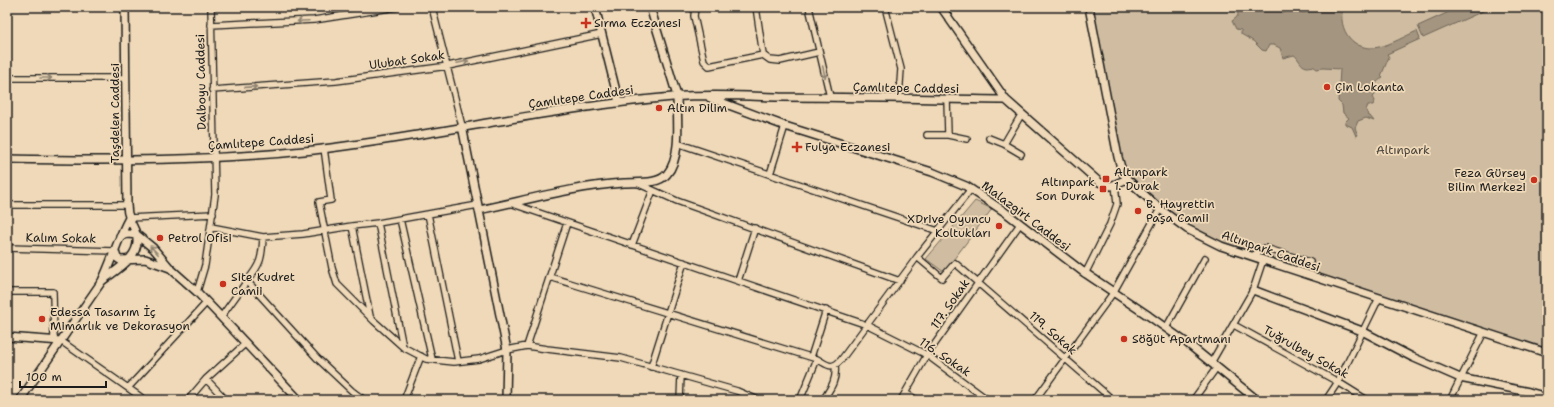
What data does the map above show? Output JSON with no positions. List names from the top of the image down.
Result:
{
  "streets": {
    "street": [
      "Ulubat Sokak",
      "Dalboyu Caddesi",
      "Çamlıtepe Caddesi",
      "Taşdelen Caddesi",
      "Malazgirt Caddesi",
      "Kalım Sokak",
      "Altınpark Caddesi",
      "117. Sokak",
      "119. Sokak",
      "Tuğrulbey Sokak",
      "116. Sokak"
    ]
  },
  "crossings": [
    ["Ulubat Sokak", "Dalboyu Caddesi"],
    ["Dalboyu Caddesi", "Çamlıtepe Caddesi"],
    ["Çamlıtepe Caddesi", "Taşdelen Caddesi"],
    ["Çamlıtepe Caddesi", "Malazgirt Caddesi"],
    ["Malazgirt Caddesi", "117. Sokak"],
    ["117. Sokak", "119. Sokak"],
    ["117. Sokak", "116. Sokak"]
  ],
  "one_way": ["Ulubat Sokak"],
  "parks": ["Altınpark"],
  "places": {
    "health": ["Sırma Eczanesi", "Fulya Eczanesi"],
    "other": [
      "Çin Lokanta",
      "Altın Dilim",
      "Feza Gürsey Bilim Merkezi",
      "B. Hayrettin Paşa Camii",
      "XDrive Oyuncu Koltukları",
      "Petrol Ofisi",
      "Site Kudret Camii",
      "Edessa Tasarım İç Mimarlık ve Dekorasyon",
      "Söğüt Apartmanı"
    ],
    "transit": ["Altınpark 1. Durak", "Altınpark Son Durak"]
  },
  "scale_bar": "100 m"
}
